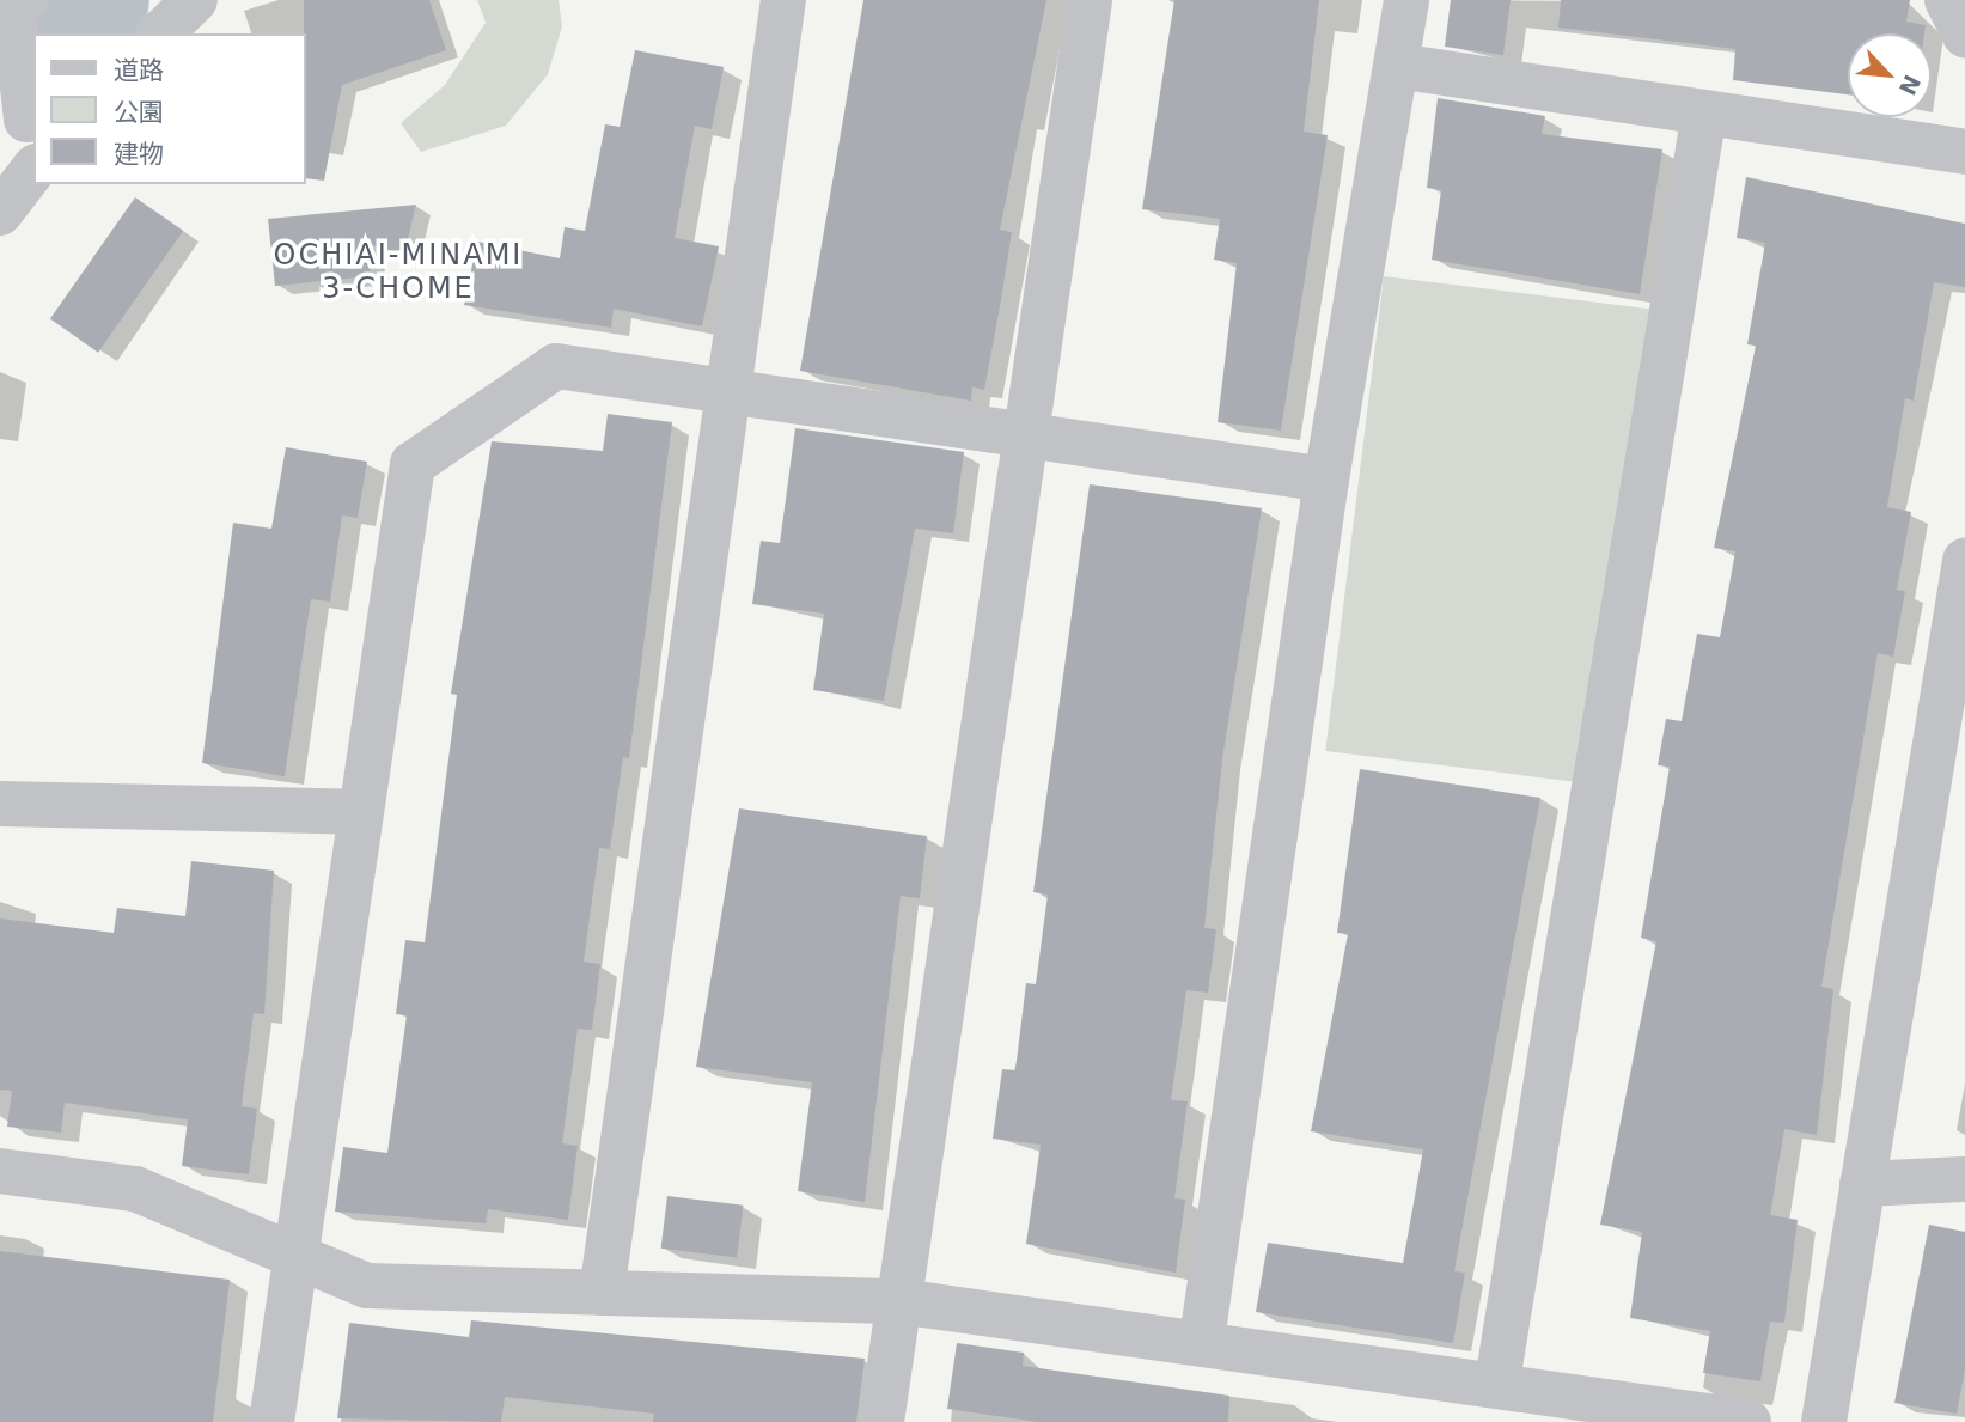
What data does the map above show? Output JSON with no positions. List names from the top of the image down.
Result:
{
  "districts": ["OCHIAI-MINAMI 3-CHOME"],
  "legend": ["道路", "公園", "建物"],
  "north": "bottom right"
}
